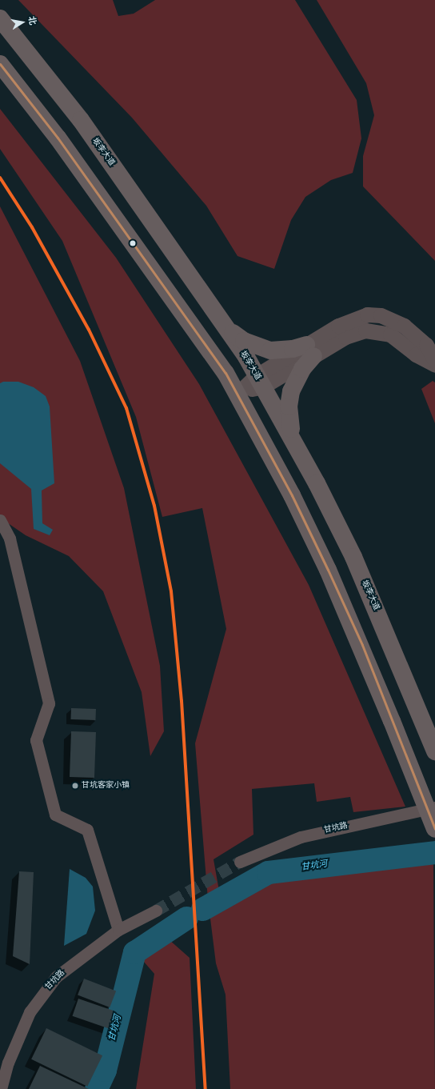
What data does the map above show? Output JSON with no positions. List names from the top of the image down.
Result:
{
  "streets": {
    "main road": ["坂李大道"],
    "street": ["甘坑路"]
  },
  "water": ["甘坑河"],
  "places": ["甘坑客家小镇"],
  "north": "right"
}
